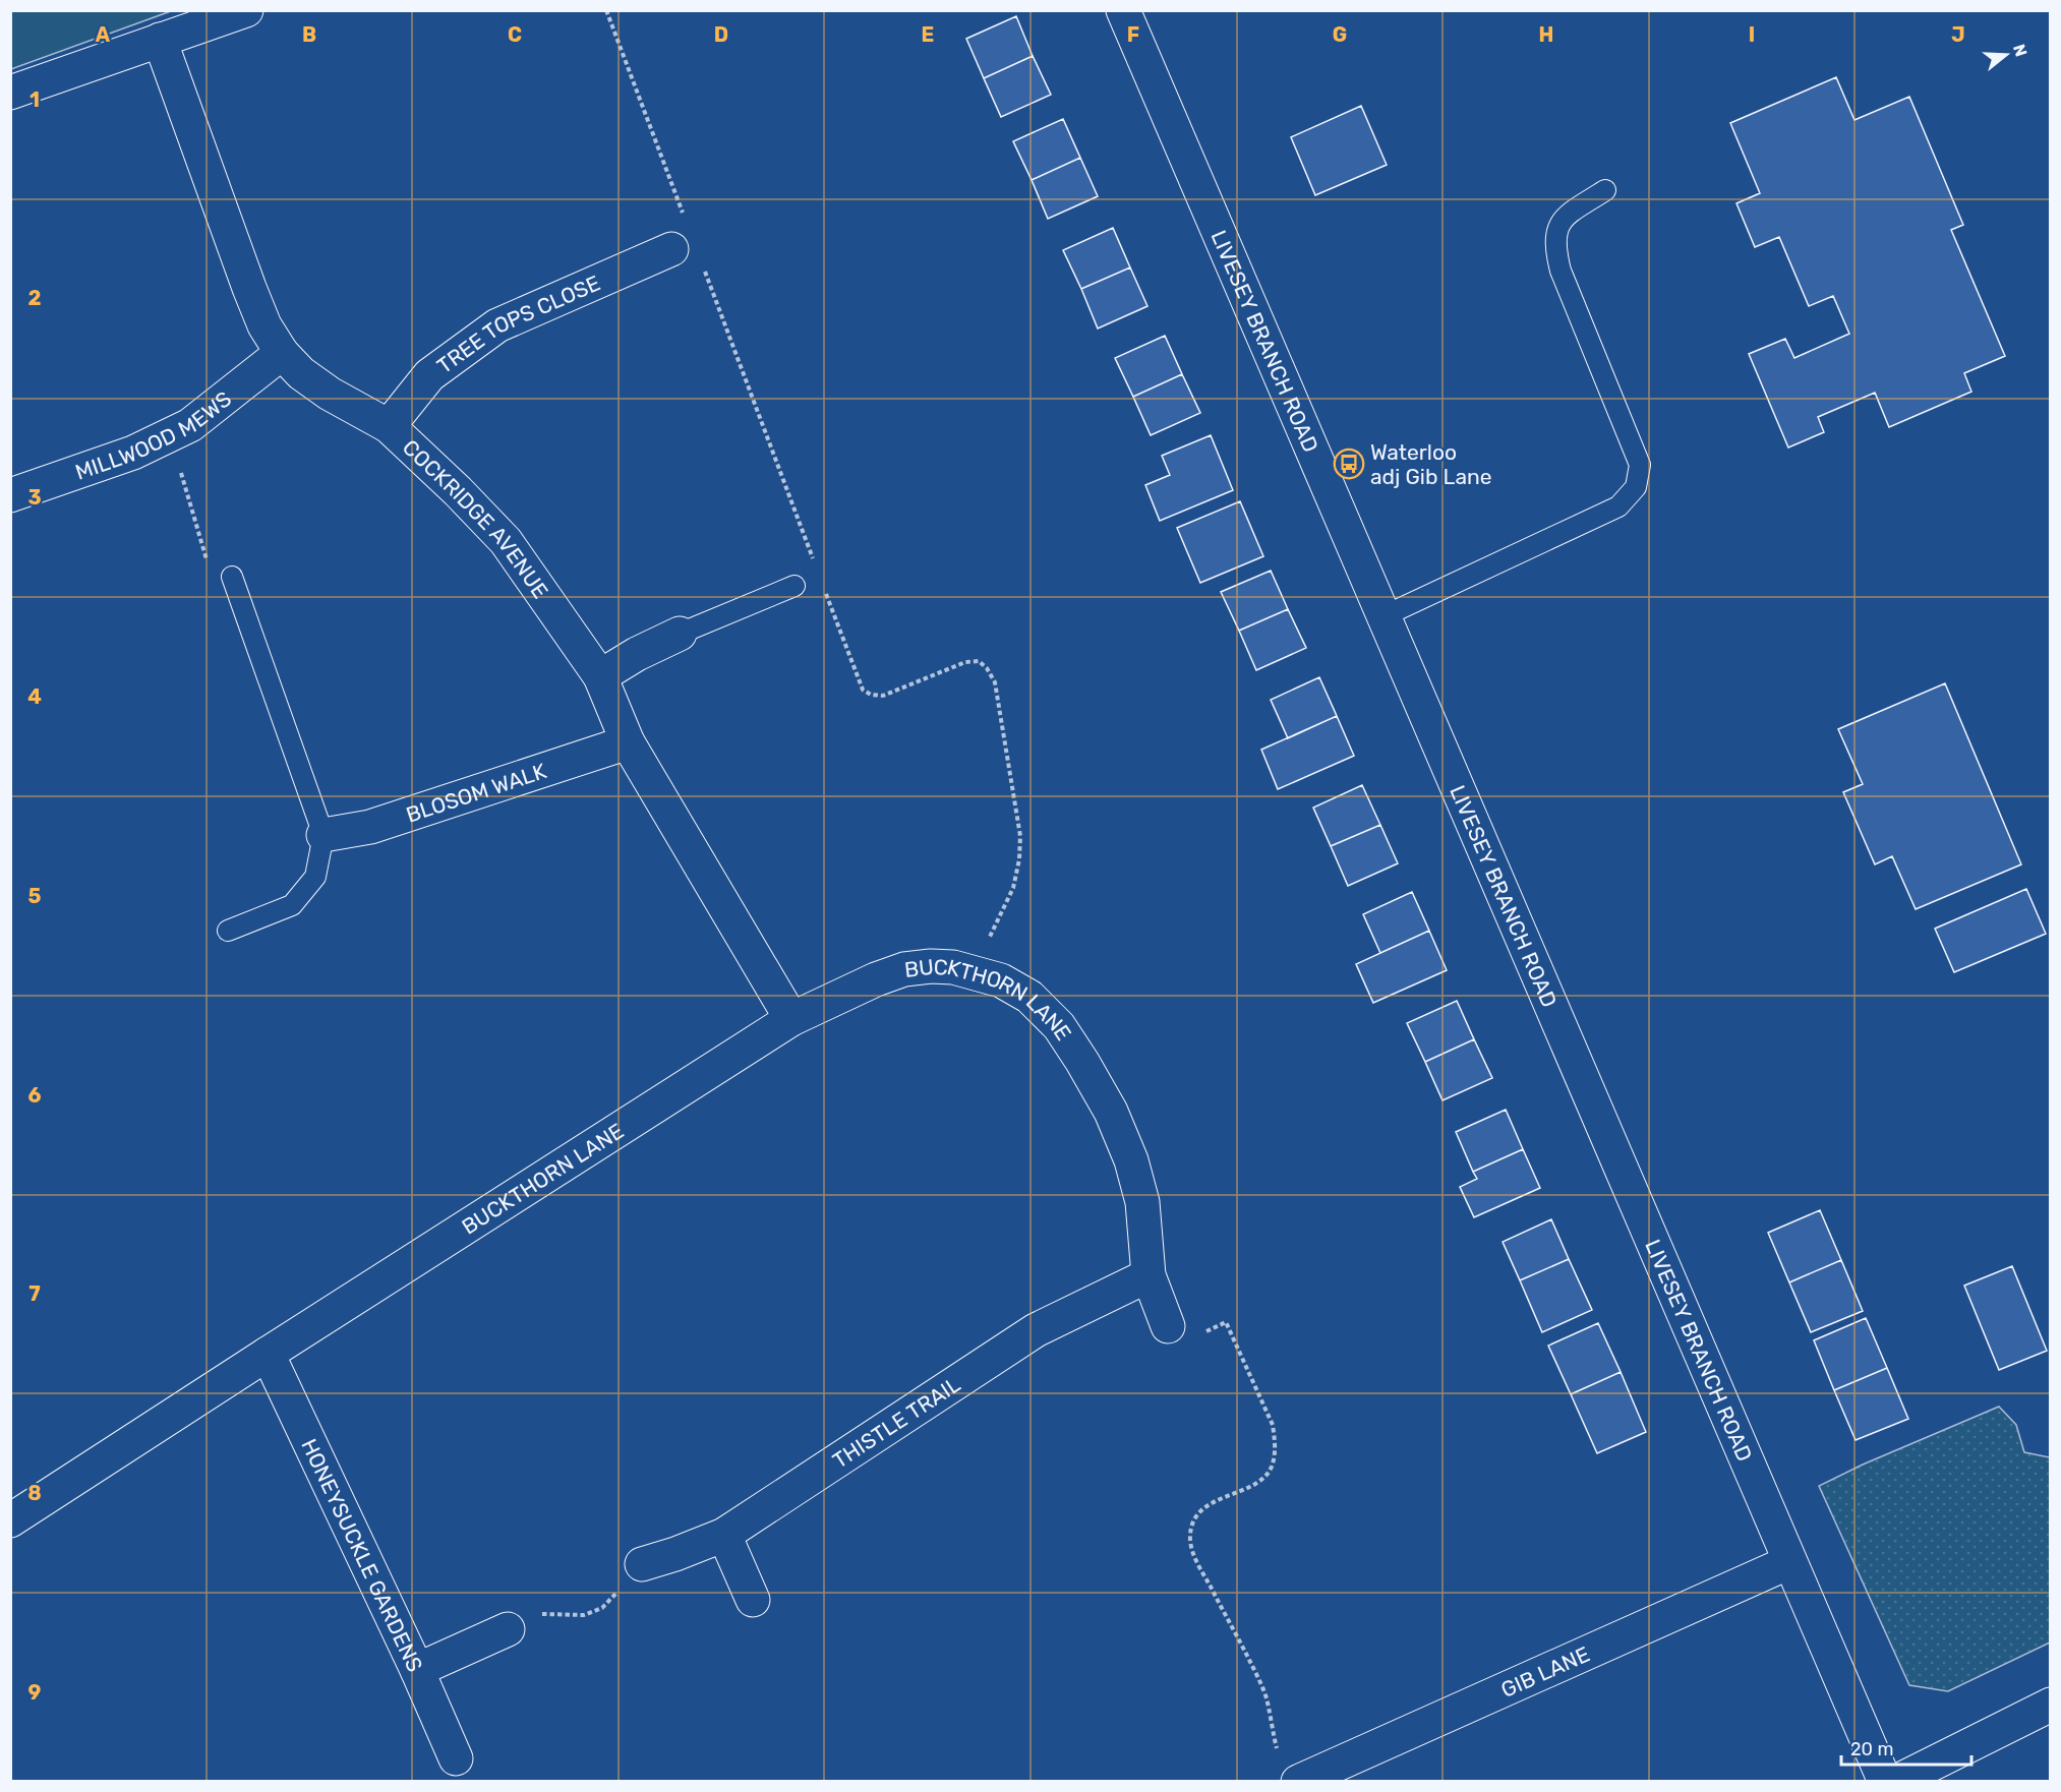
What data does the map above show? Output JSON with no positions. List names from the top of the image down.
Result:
{
  "streets": {
    "street": [
      "TREE TOPS CLOSE",
      "LIVESEY BRANCH ROAD",
      "MILLWOOD MEWS",
      "COCKRIDGE AVENUE",
      "BLOSOM WALK",
      "BUCKTHORN LANE",
      "THISTLE TRAIL",
      "HONEYSUCKLE GARDENS",
      "GIB LANE"
    ]
  },
  "crossings": [
    ["TREE TOPS CLOSE", "COCKRIDGE AVENUE"],
    ["LIVESEY BRANCH ROAD", "GIB LANE"],
    ["MILLWOOD MEWS", "COCKRIDGE AVENUE"],
    ["COCKRIDGE AVENUE", "BLOSOM WALK"],
    ["COCKRIDGE AVENUE", "BUCKTHORN LANE"],
    ["BUCKTHORN LANE", "THISTLE TRAIL"],
    ["BUCKTHORN LANE", "HONEYSUCKLE GARDENS"]
  ],
  "places": {
    "bus stop": ["Waterloo adj Gib Lane"]
  },
  "scale_bar": "20 m",
  "north": "right",
  "grid": {
    "columns": [
      "A",
      "B",
      "C",
      "D",
      "E",
      "F",
      "G",
      "H",
      "I",
      "J"
    ],
    "rows": [
      "1",
      "2",
      "3",
      "4",
      "5",
      "6",
      "7",
      "8",
      "9"
    ]
  }
}
